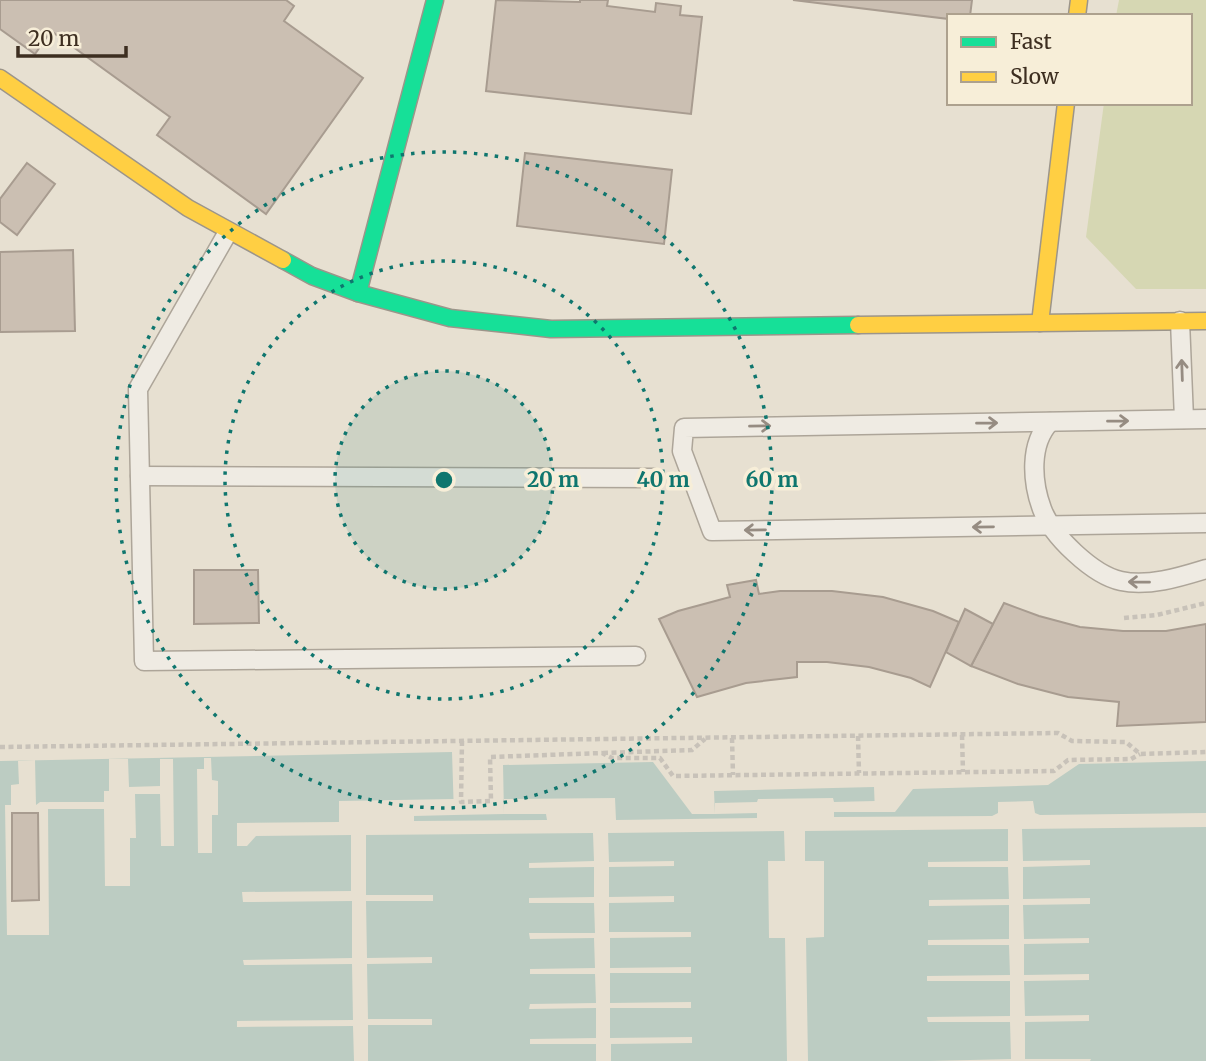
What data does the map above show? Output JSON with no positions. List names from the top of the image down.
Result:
{
  "legend": ["Fast", "Slow"],
  "scale_bar": "20 m",
  "rings": ["20 m", "40 m", "60 m"]
}
